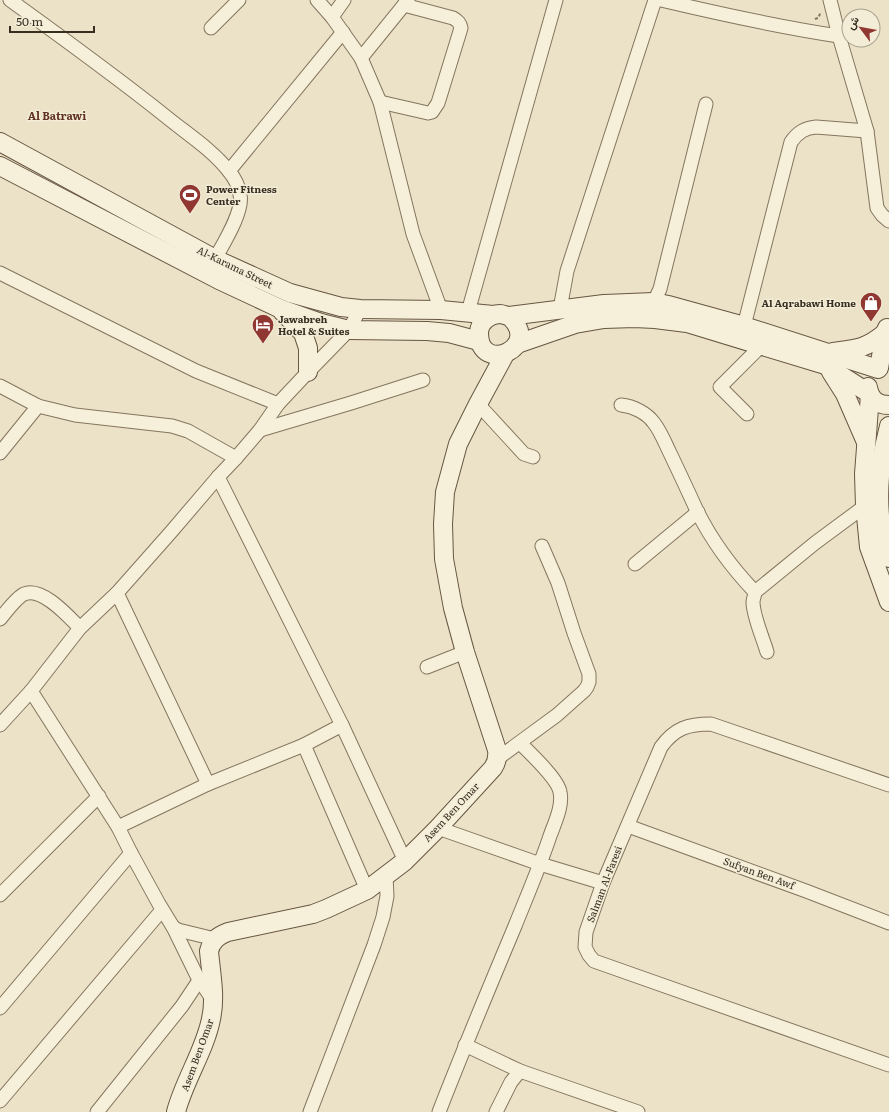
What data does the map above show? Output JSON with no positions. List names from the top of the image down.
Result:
{
  "streets": {
    "street": [
      "Al-Karama Street",
      "Asem Ben Omar",
      "Sufyan Ben Awf",
      "Salman Al-Faresi"
    ]
  },
  "crossings": [
    ["Sufyan Ben Awf", "Salman Al-Faresi"]
  ],
  "districts": ["Al Batrawi"],
  "places": {
    "sports": ["Power Fitness Center"],
    "shop": ["Al Aqrabawi Home"],
    "hotel": ["Jawabreh Hotel & Suites"]
  },
  "scale_bar": "50 m",
  "north": "top left"
}
